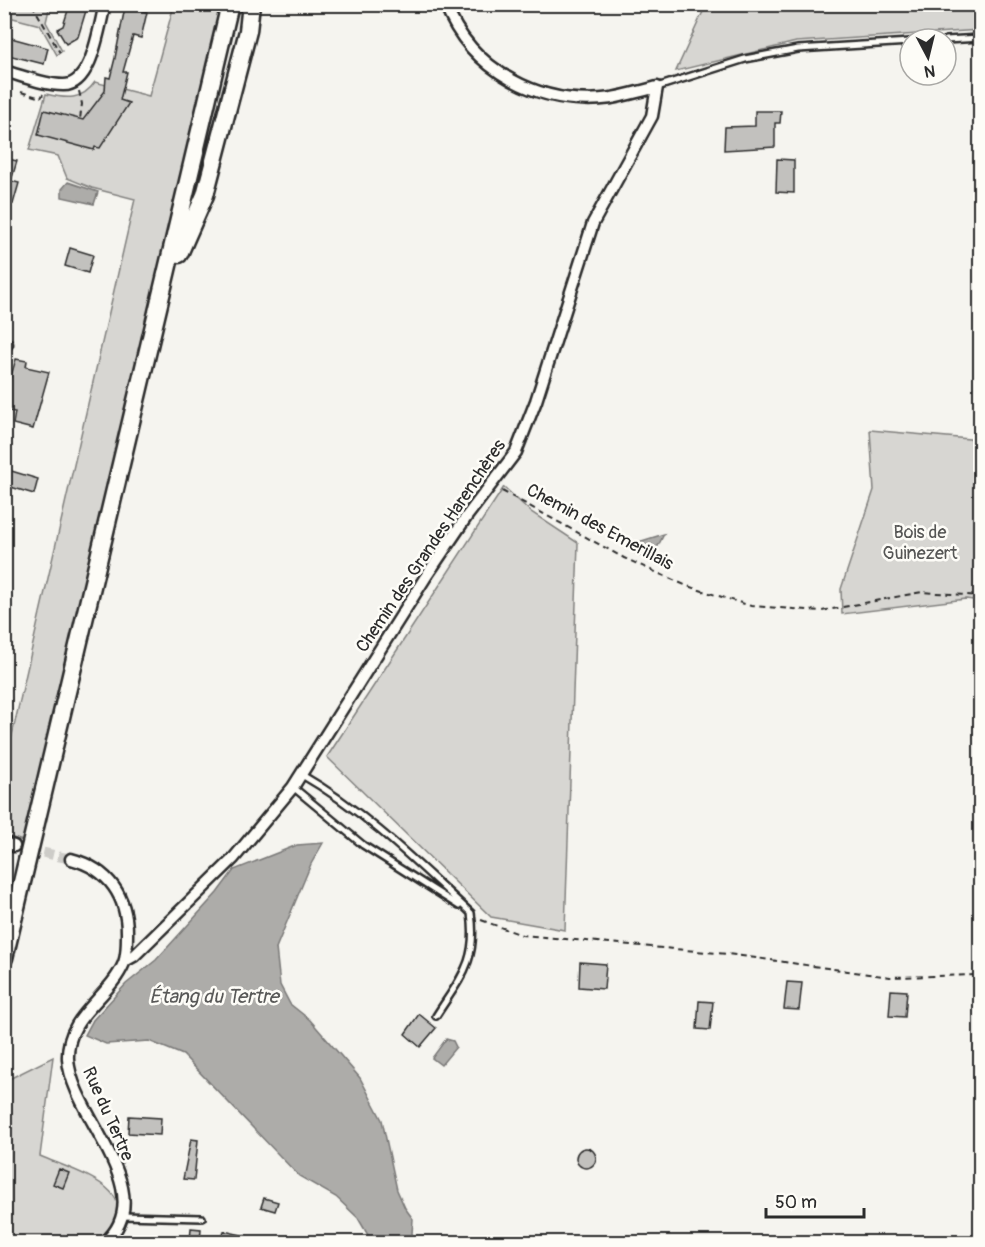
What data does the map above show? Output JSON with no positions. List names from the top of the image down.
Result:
{
  "streets": {
    "street": ["Chemin des Grandes Harenchères", "Rue du Tertre"],
    "path": ["Chemin des Emerillais"]
  },
  "crossings": [
    ["Chemin des Emerillais", "Chemin des Grandes Harenchères"],
    ["Chemin des Grandes Harenchères", "Rue du Tertre"]
  ],
  "water": ["Étang du Tertre"],
  "parks": ["Bois de Guinezert"],
  "scale_bar": "50 m",
  "north": "bottom"
}
